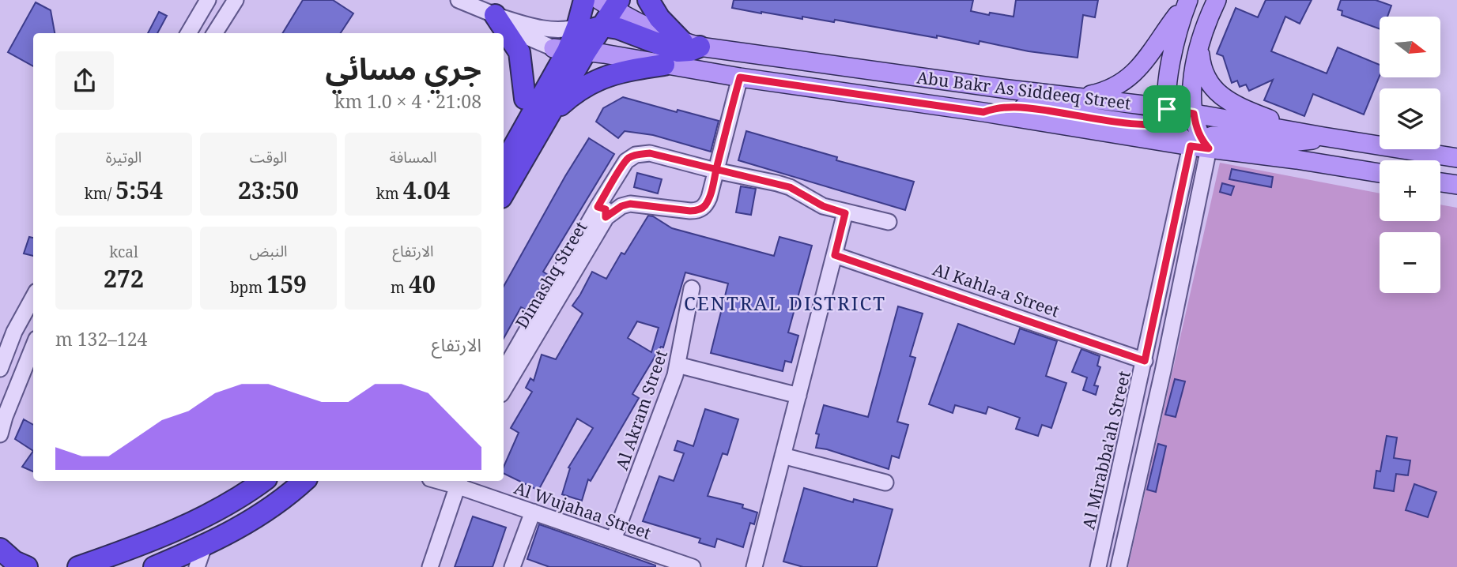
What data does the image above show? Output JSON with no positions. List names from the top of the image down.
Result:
{
  "streets": {
    "main road": ["Abu Bakr As Siddeeq Street"],
    "street": [
      "Dimashq Street",
      "Al Kahla-a Street",
      "Al Akram Street",
      "Al Mirabba'ah Street",
      "Al Wujahaa Street"
    ]
  },
  "crossings": [
    ["Abu Bakr As Siddeeq Street", "Al Mirabba'ah Street"],
    ["Al Kahla-a Street", "Al Mirabba'ah Street"],
    ["Al Akram Street", "Al Wujahaa Street"]
  ],
  "districts": ["CENTRAL DISTRICT"],
  "north": "right",
  "page": {
    "map_buttons": ["+", "−"],
    "heading": ["جري مسائي", "21:08 · 4 × 1.0 km"],
    "stats": [
      ["المسافة", "4.04 km"],
      ["الوقت", "23:50"],
      ["الوتيرة", "5:54 /km"],
      ["الارتفاع", "40 m"],
      ["النبض", "159 bpm"],
      ["kcal", "272"]
    ],
    "chart": ["الارتفاع", "124–132 m"]
  }
}
